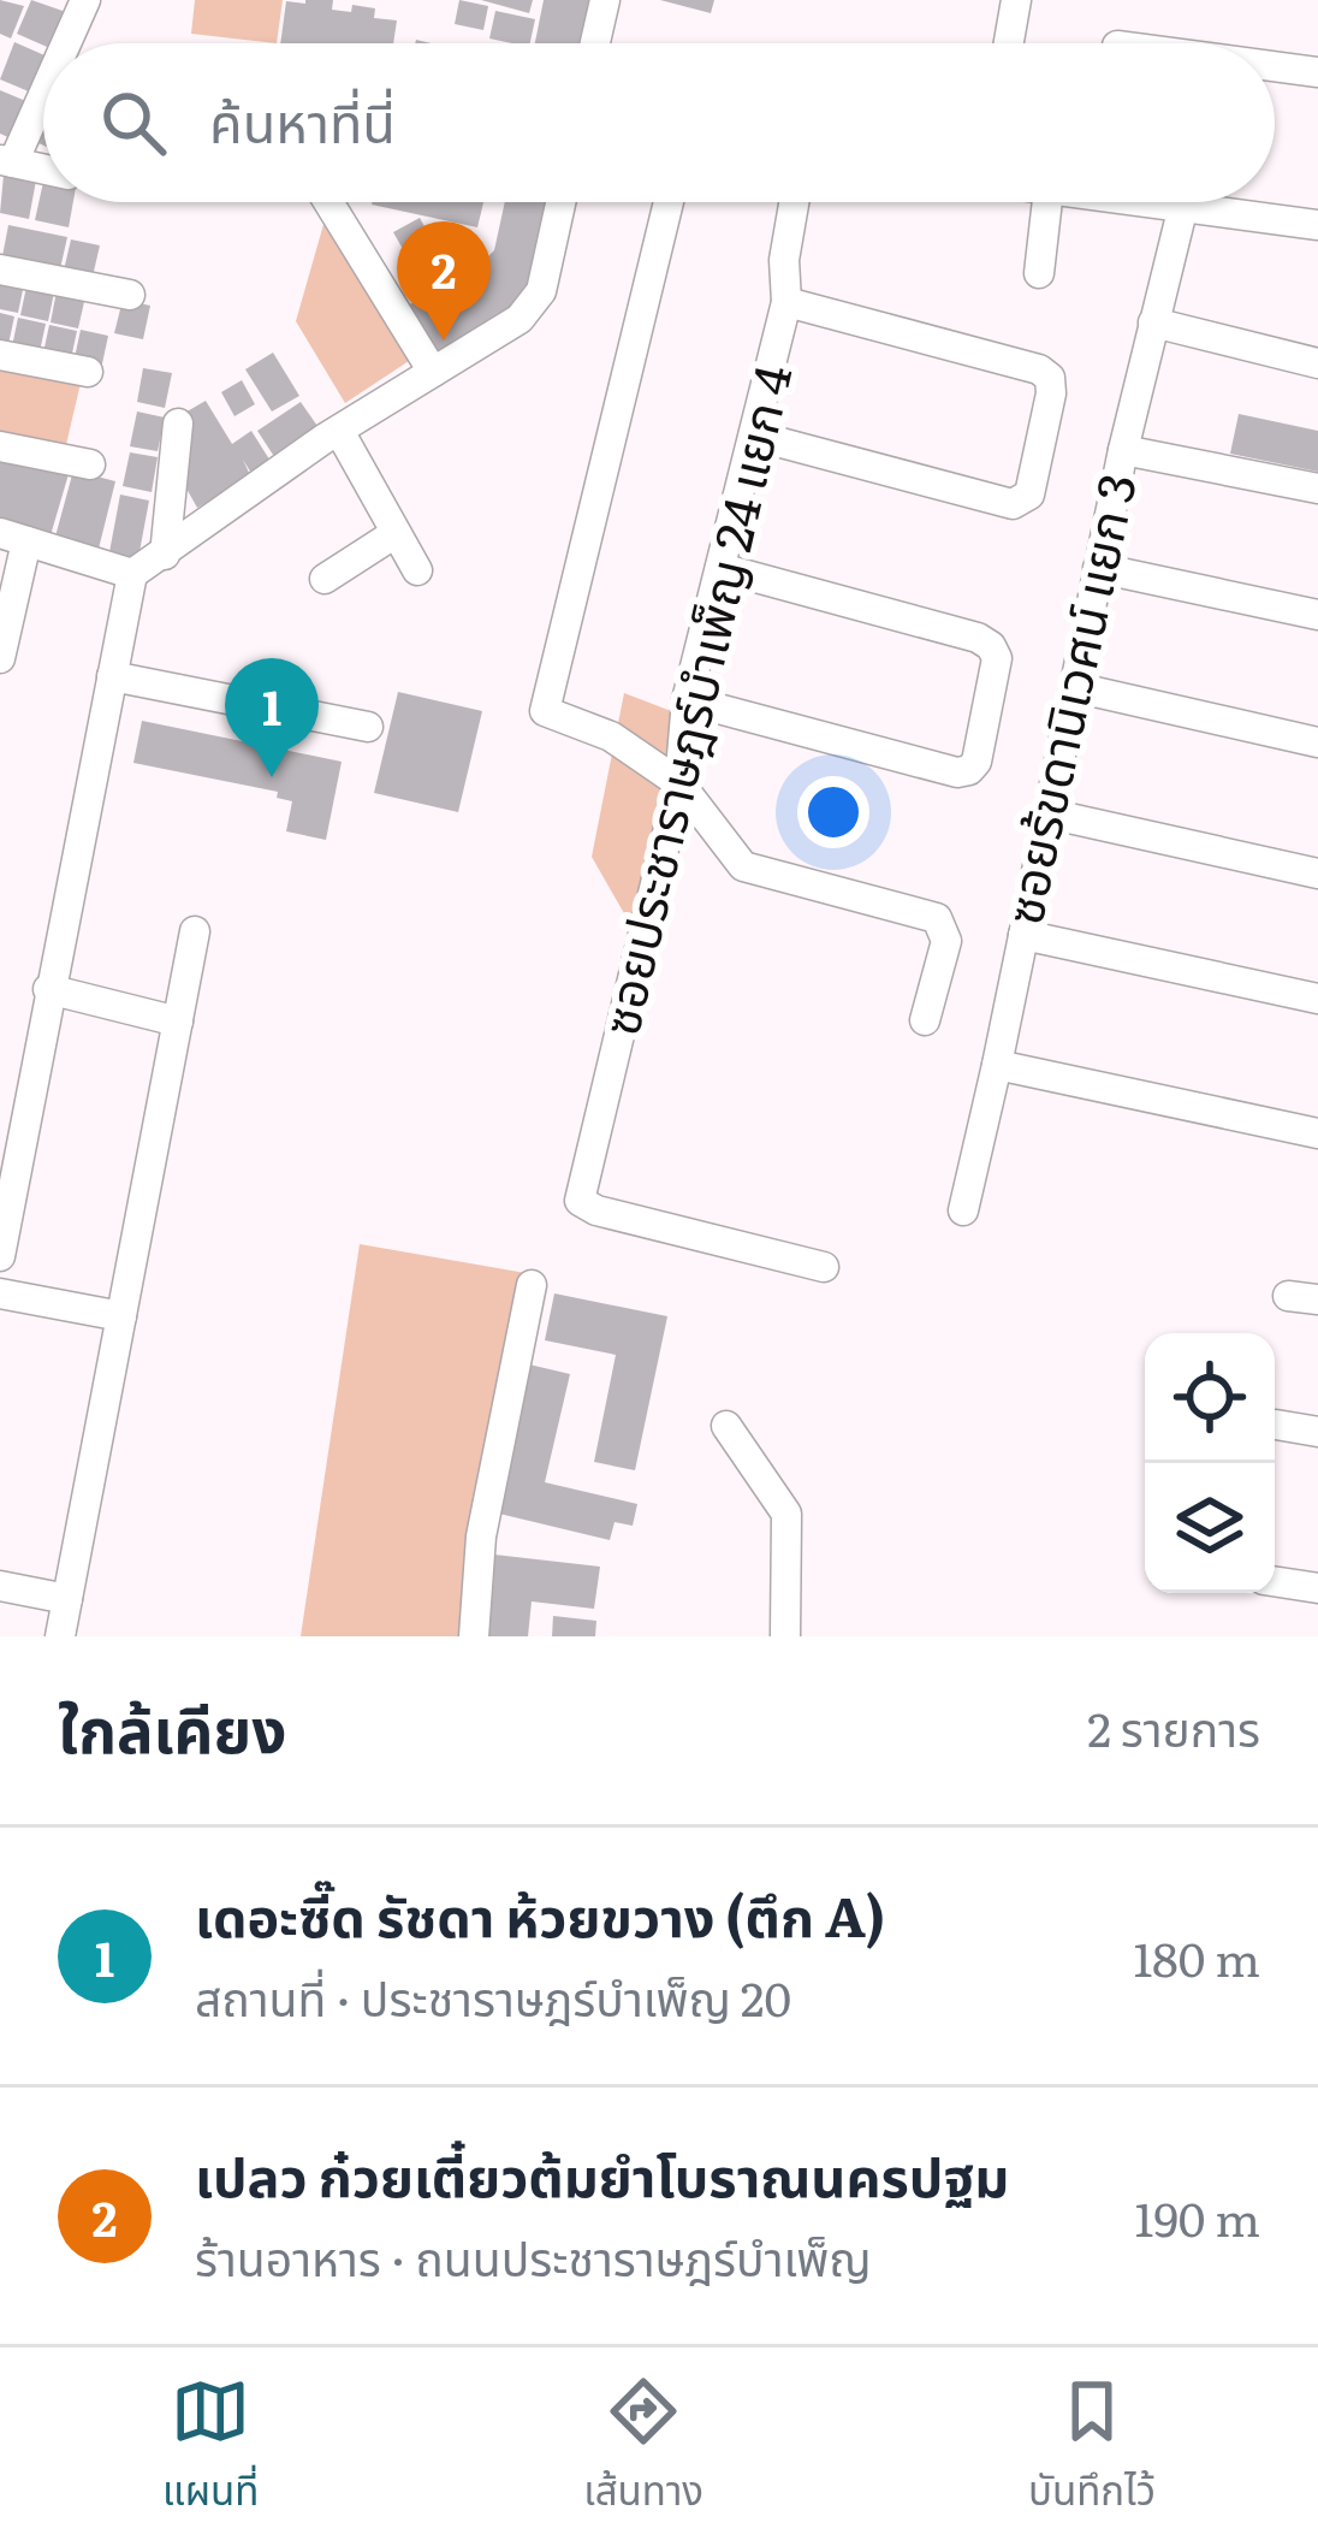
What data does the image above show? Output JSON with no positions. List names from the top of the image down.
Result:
{
  "streets": {
    "street": ["ซอยร้ขดานิเวศน์ แยก 3", "ซอยประชาราษฎร์บำเพ็ญ 24 แยก 4"]
  },
  "page": {
    "search": "ค้นหาที่นี่",
    "pins": ["2", "1"],
    "heading": ["ใกล้เคียง", "2 รายการ"],
    "list": [
      {
        "mark": "1",
        "name": "เดอะซี๊ด รัชดา ห้วยขวาง (ตึก A)",
        "note": "สถานที่ · ประชาราษฎร์บำเพ็ญ 20",
        "value": "180 m"
      },
      {
        "mark": "2",
        "name": "เปลว ก๋วยเตี๋ยวต้มยำโบราณนครปฐม",
        "note": "ร้านอาหาร · ถนนประชาราษฎร์บำเพ็ญ",
        "value": "190 m"
      }
    ],
    "nav": ["แผนที่", "เส้นทาง", "บันทึกไว้"]
  }
}
